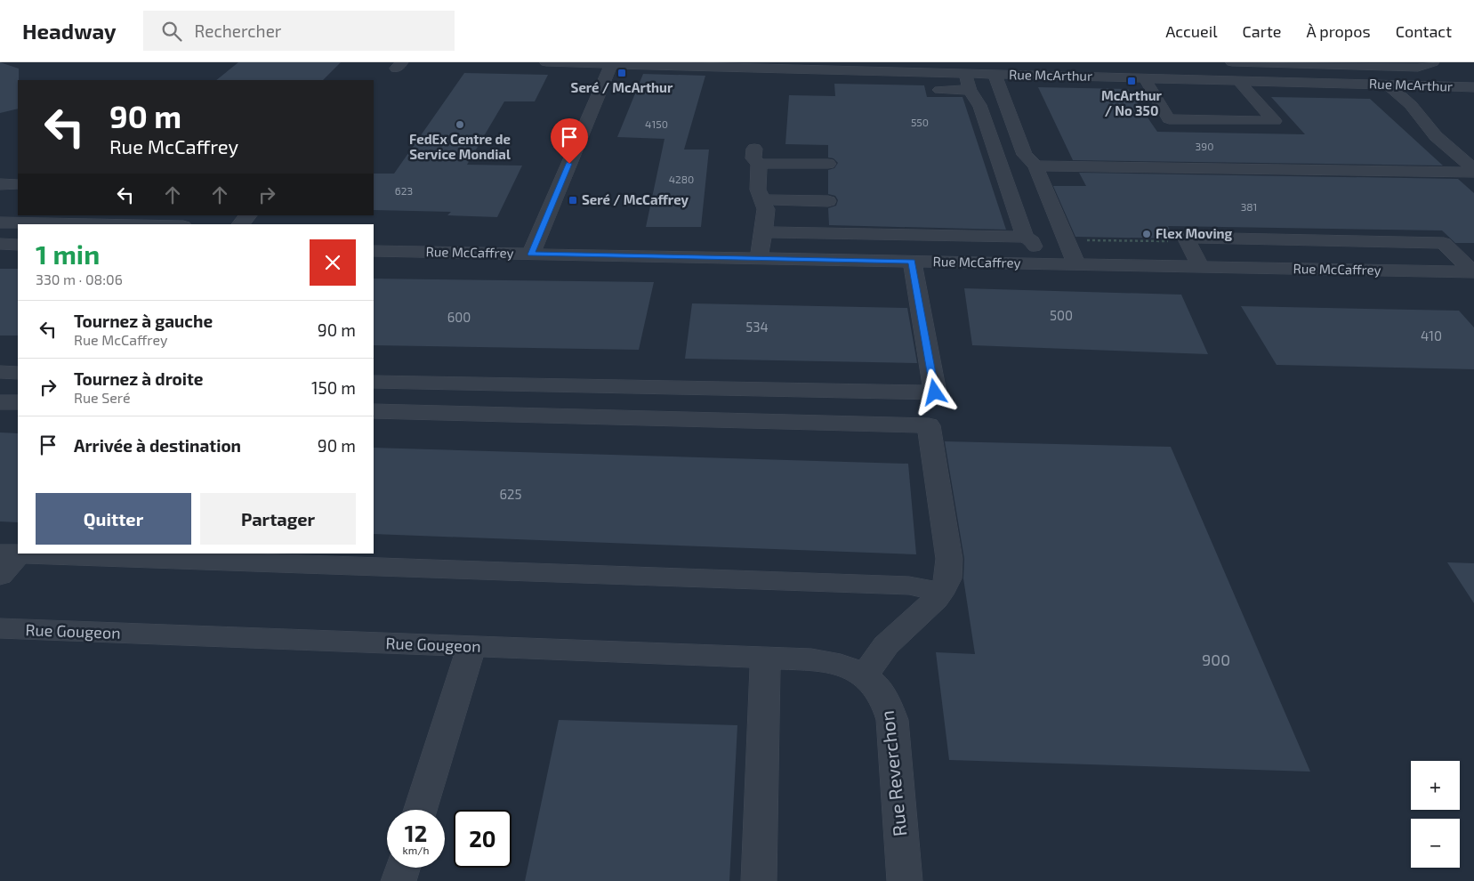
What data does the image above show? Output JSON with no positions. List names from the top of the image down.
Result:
{
  "streets": {
    "street": [
      "Rue McArthur",
      "Rue McCaffrey",
      "Rue Gougeon",
      "Rue Reverchon"
    ]
  },
  "crossings": [
    ["Rue Gougeon", "Rue Reverchon"]
  ],
  "places": {
    "transit": ["Seré / McArthur", "McArthur / No 350", "Seré / McCaffrey"],
    "other": ["FedEx Centre de Service Mondial", "Flex Moving"]
  },
  "house_numbers": [
    "550",
    "4150",
    "390",
    "4280",
    "623",
    "381",
    "500",
    "600",
    "534",
    "410",
    "625",
    "900"
  ],
  "page": {
    "header": "Headway",
    "search": "Rechercher",
    "nav": [
      "Accueil",
      "Carte",
      "À propos",
      "Contact"
    ],
    "turn": ["90 m", "Rue McCaffrey"],
    "heading": ["1 min", "330 m · 08:06"],
    "list": [
      {
        "name": "Tournez à gauche",
        "note": "Rue McCaffrey",
        "value": "90 m"
      },
      {
        "name": "Tournez à droite",
        "note": "Rue Seré",
        "value": "150 m"
      },
      {
        "name": "Arrivée à destination",
        "value": "90 m"
      }
    ],
    "buttons": ["Quitter", "Partager"],
    "map_buttons": ["+", "−"],
    "speed": "12 km/h",
    "limit": "20"
  }
}
